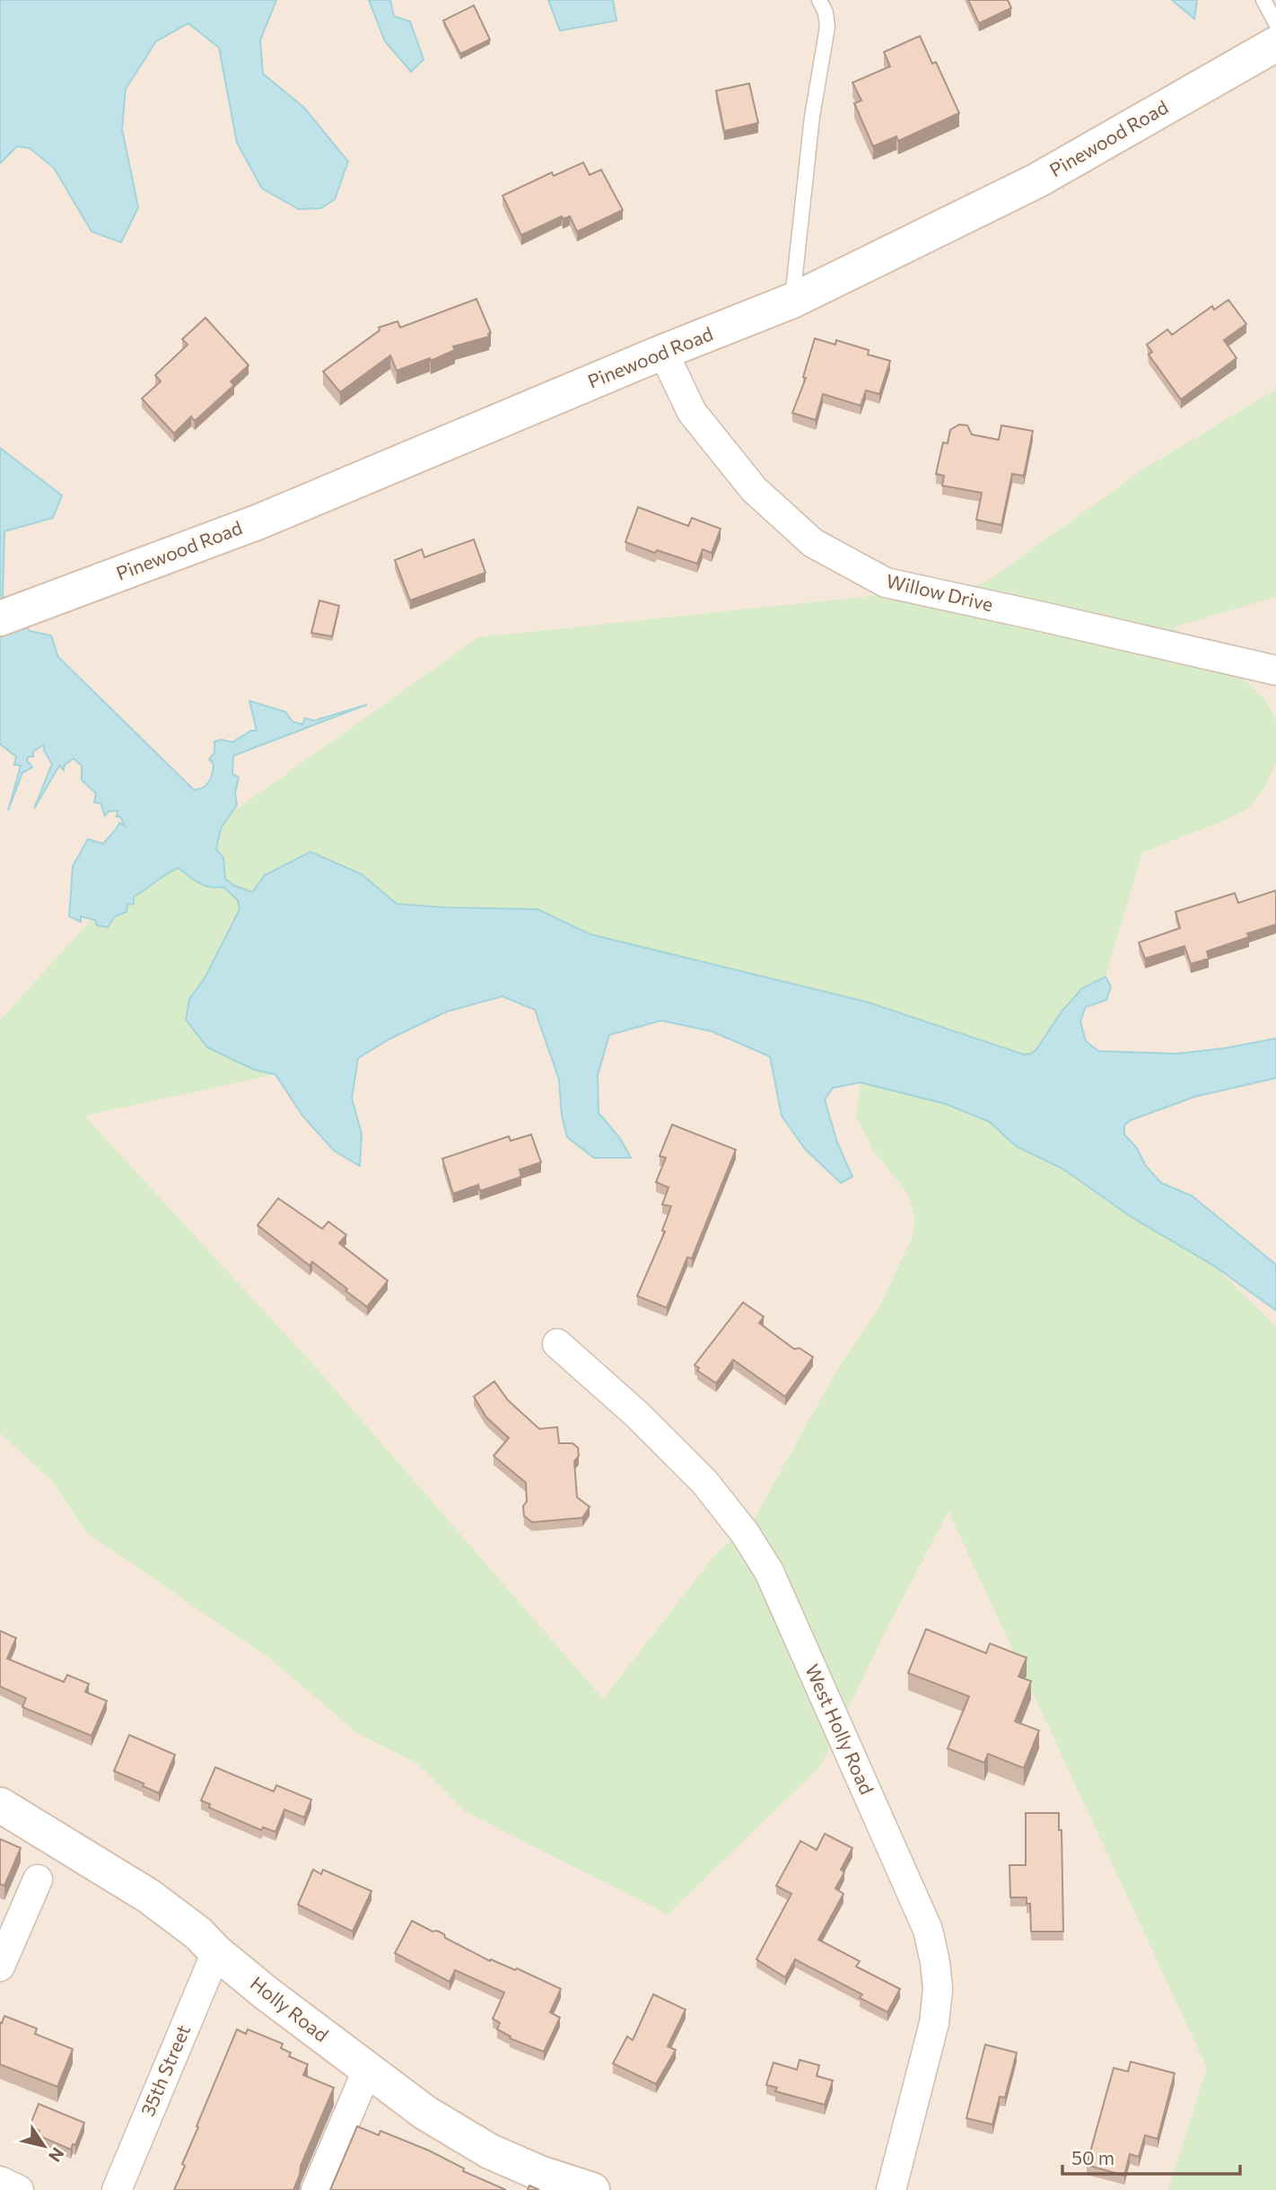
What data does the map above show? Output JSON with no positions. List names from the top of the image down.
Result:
{
  "streets": {
    "street": [
      "Pinewood Road",
      "Willow Drive",
      "West Holly Road",
      "Holly Road",
      "35th Street"
    ]
  },
  "crossings": [
    ["Pinewood Road", "Willow Drive"],
    ["Holly Road", "35th Street"]
  ],
  "scale_bar": "50 m",
  "north": "bottom right"
}
